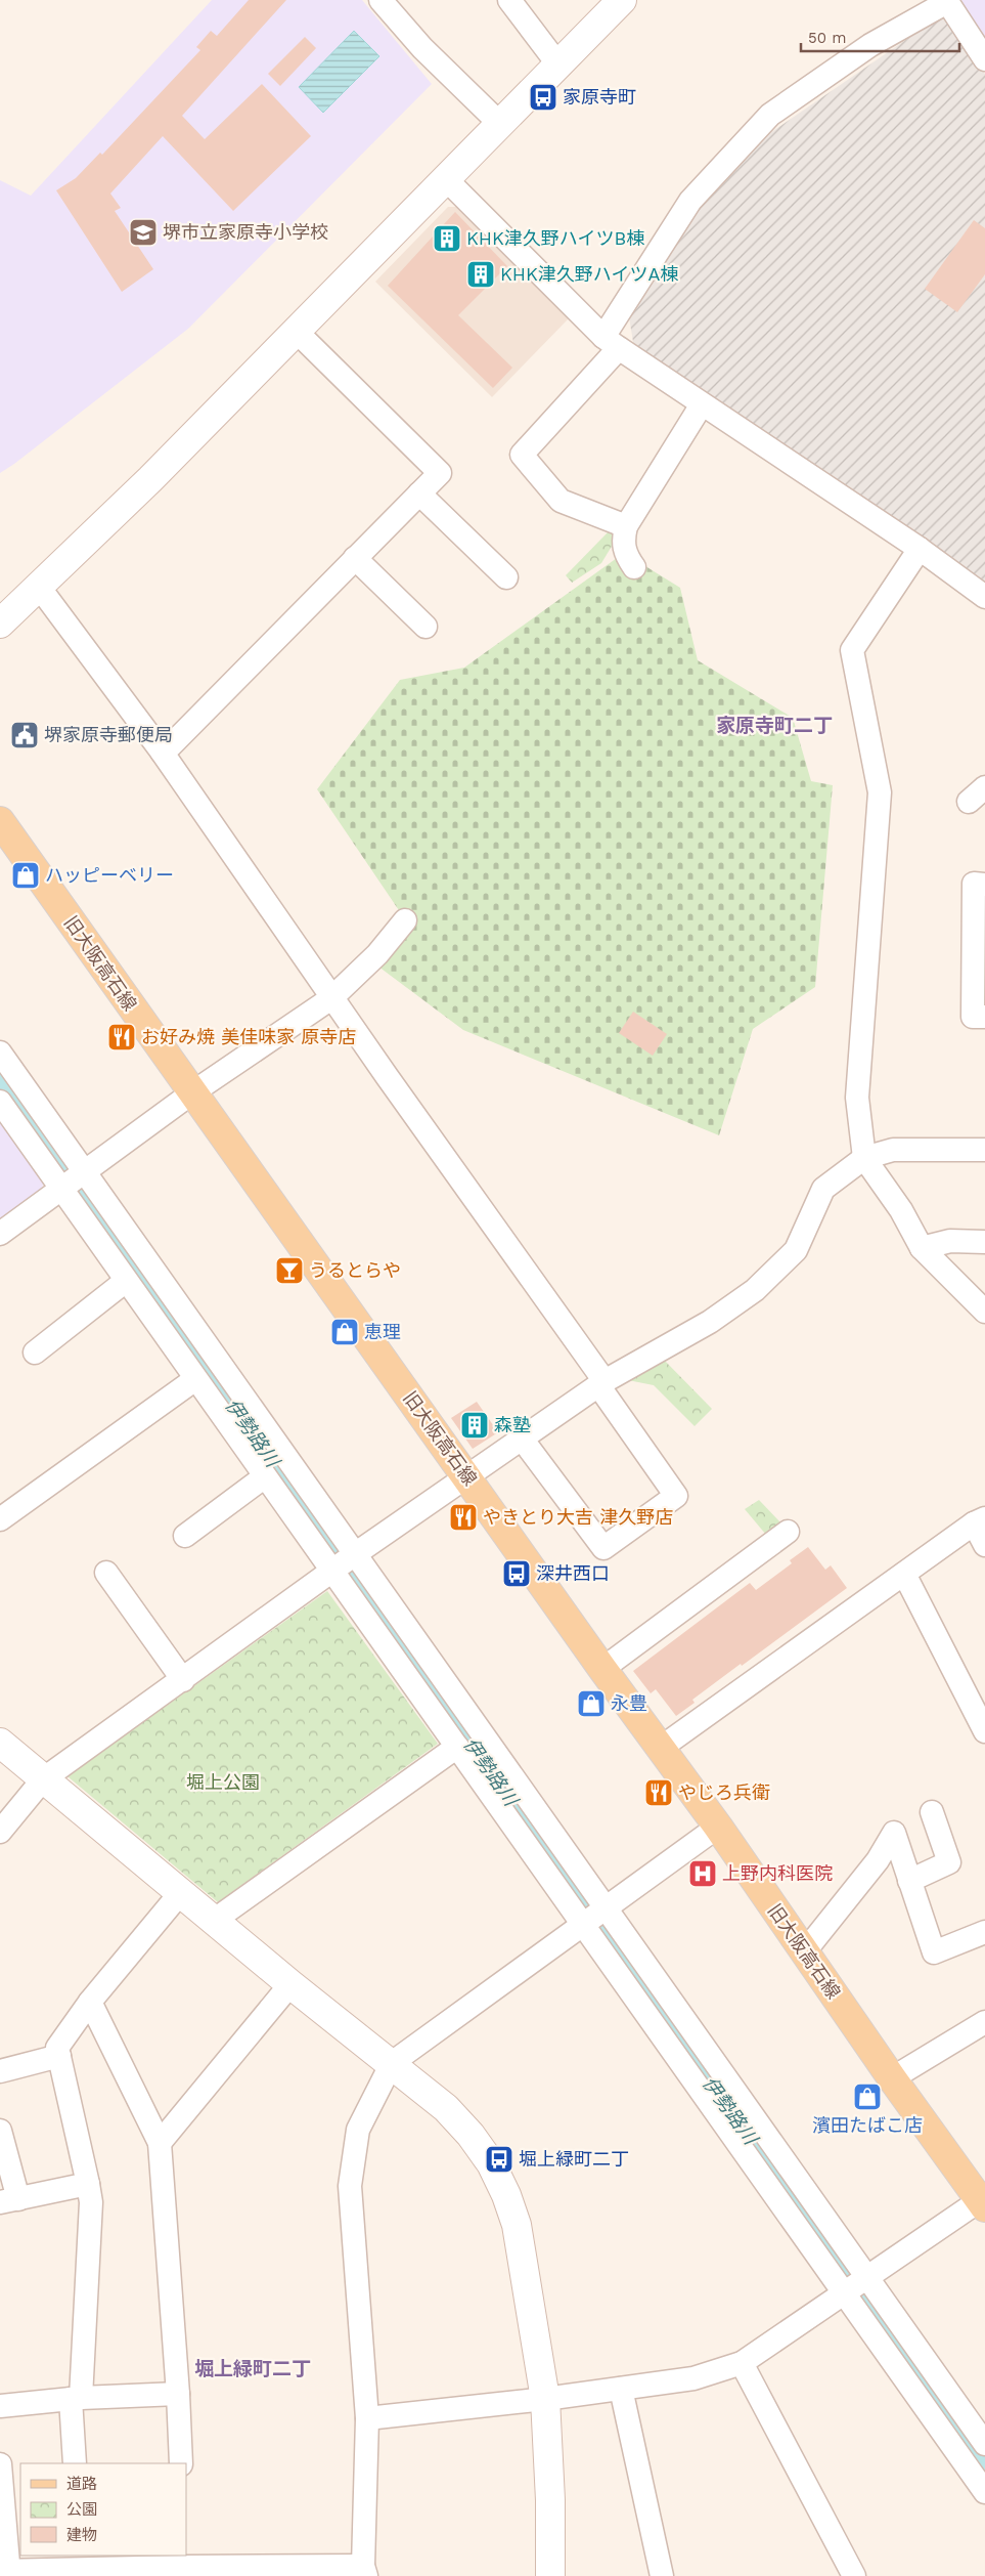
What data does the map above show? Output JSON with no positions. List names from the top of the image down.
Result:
{
  "streets": {
    "main road": ["旧大阪高石線"]
  },
  "districts": ["家原寺町二丁", "堀上緑町二丁"],
  "water": ["伊勢路川"],
  "parks": ["堀上公園"],
  "places": {
    "bus stop": ["家原寺町", "深井西口", "堀上緑町二丁"],
    "school or university": ["堺市立家原寺小学校"],
    "building": ["KHK津久野ハイツB棟", "KHK津久野ハイツA棟", "森塾"],
    "public building": ["堺家原寺郵便局"],
    "shop": [
      "ハッピーベリー",
      "恵理",
      "永豊",
      "濱田たばこ店"
    ],
    "restaurant": ["お好み焼 美佳味家 原寺店", "やきとり大吉 津久野店", "やじろ兵衛"],
    "bar": ["うるとらや"],
    "hospital": ["上野内科医院"]
  },
  "legend": ["道路", "公園", "建物"],
  "scale_bar": "50 m"
}
